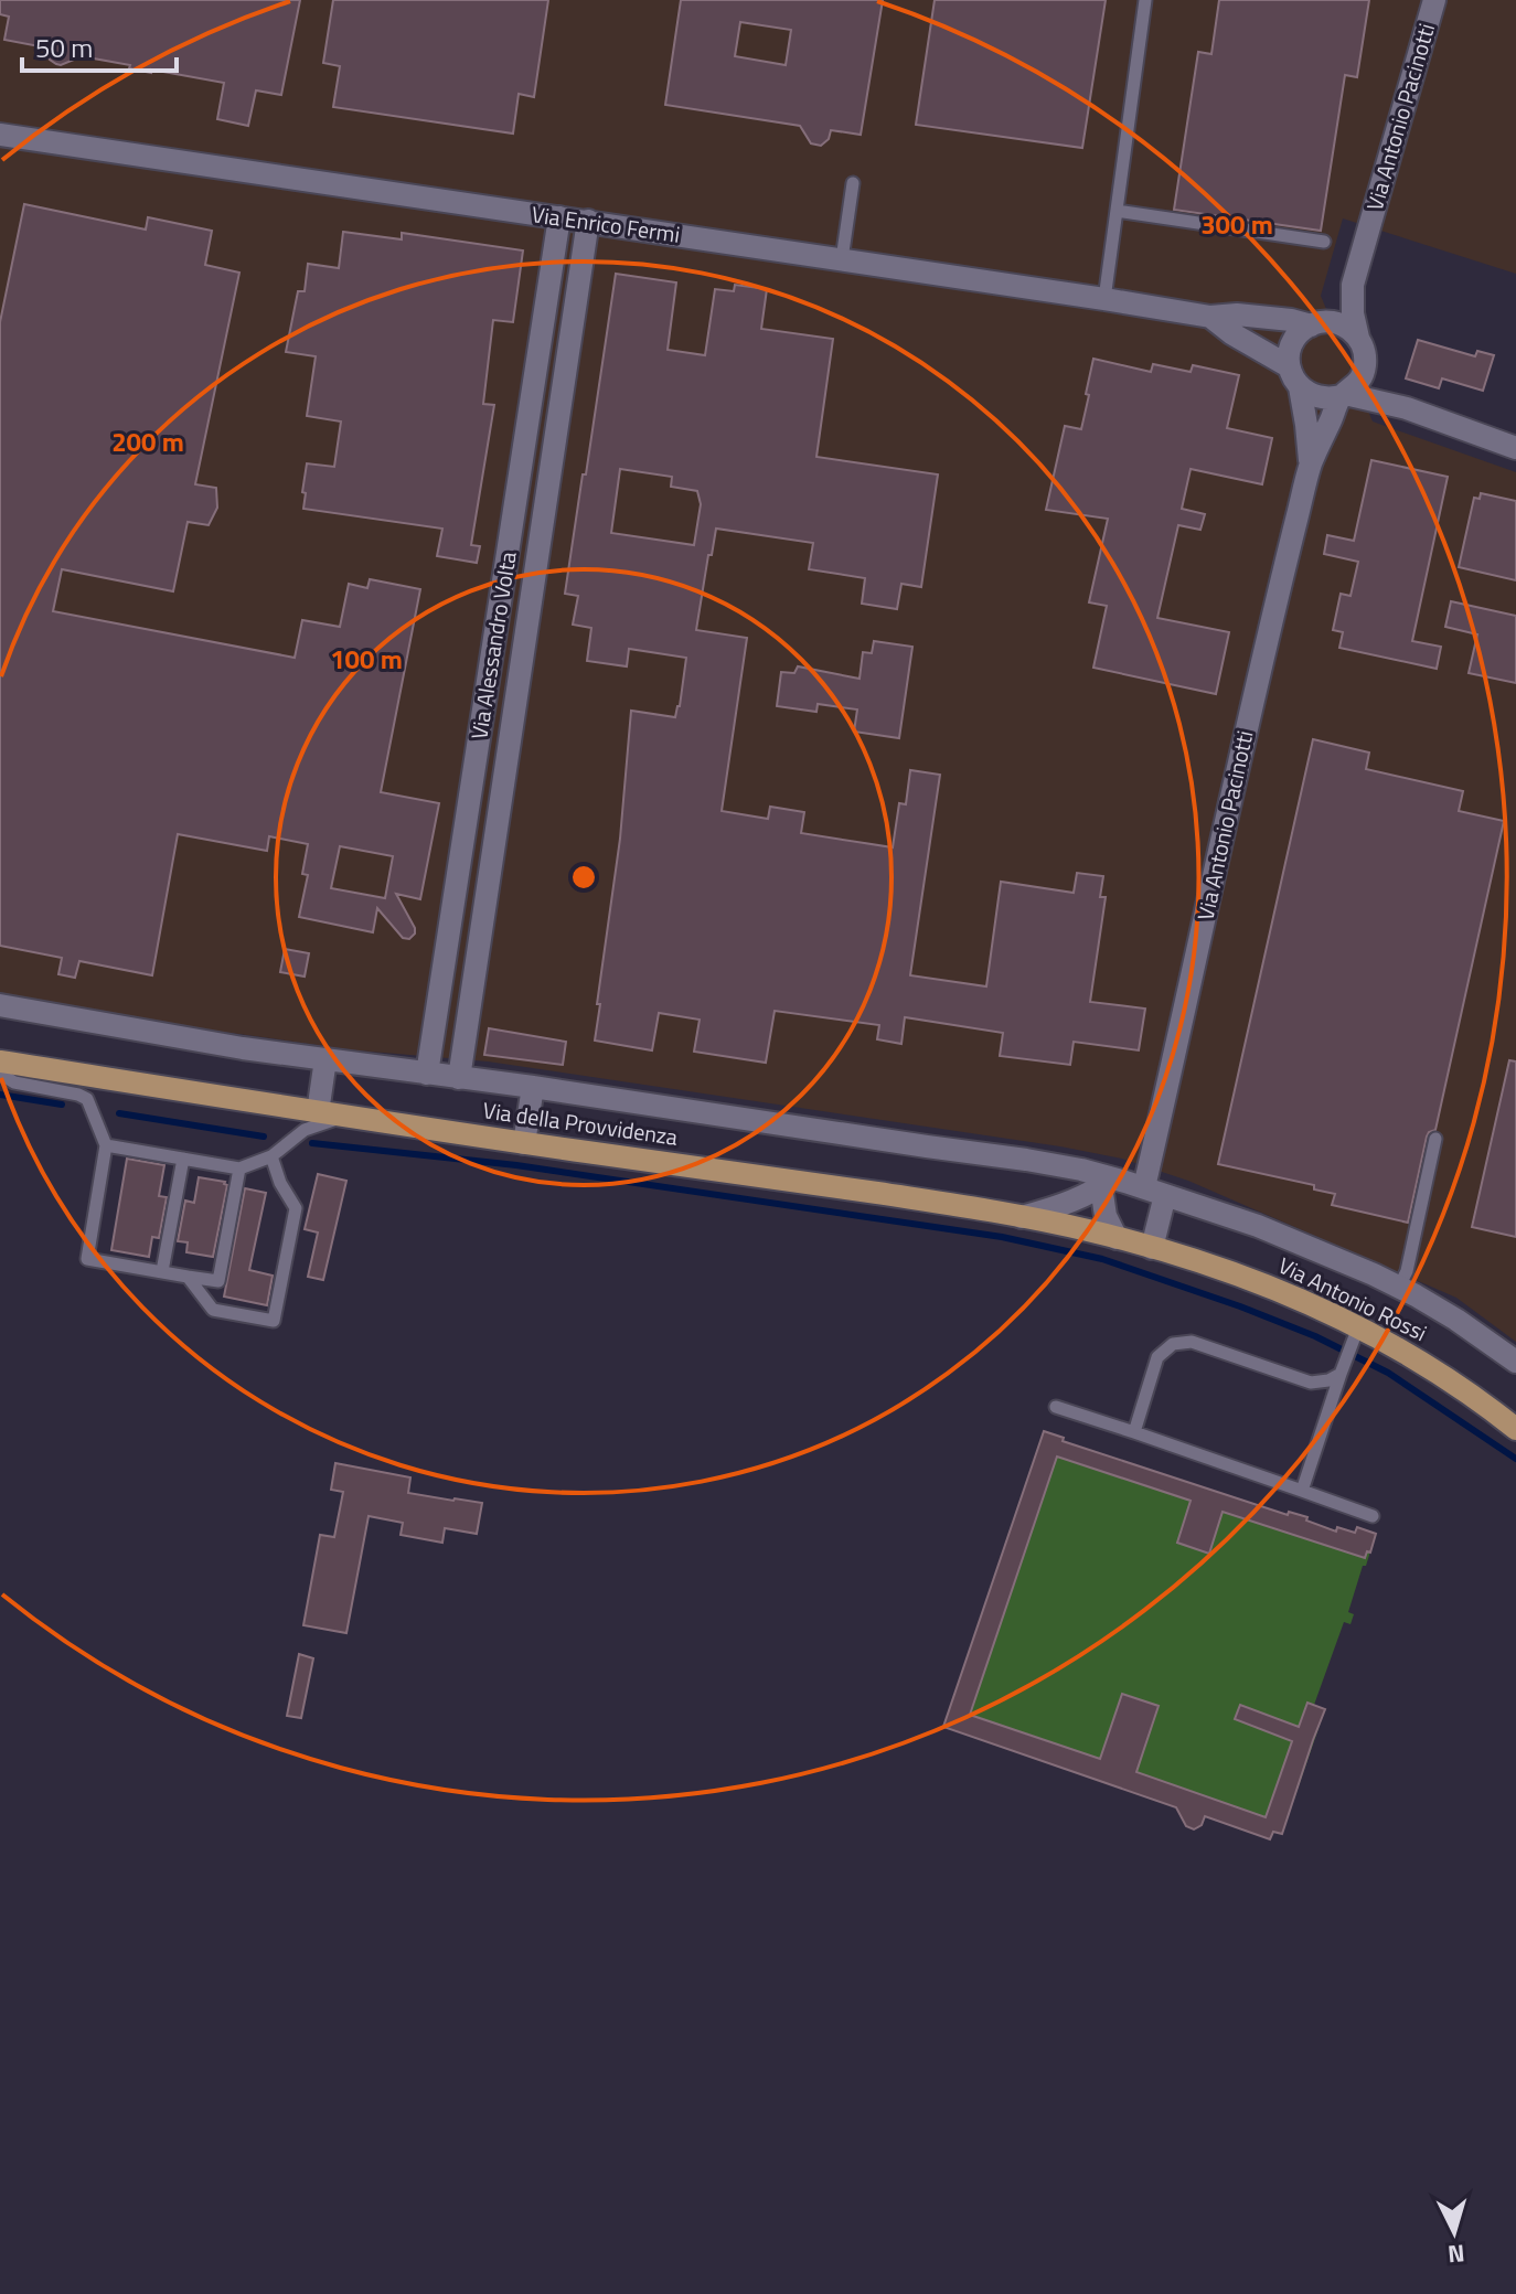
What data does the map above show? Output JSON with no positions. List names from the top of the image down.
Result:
{
  "streets": {
    "main road": ["Via della Provvidenza", "Via Antonio Rossi"],
    "street": ["Via Antonio Pacinotti", "Via Enrico Fermi", "Via Alessandro Volta"]
  },
  "crossings": [
    ["Via Antonio Pacinotti", "Via Enrico Fermi"],
    ["Via Antonio Pacinotti", "Via della Provvidenza"],
    ["Via Antonio Pacinotti", "Via Antonio Rossi"],
    ["Via Enrico Fermi", "Via Alessandro Volta"],
    ["Via Alessandro Volta", "Via della Provvidenza"],
    ["Via della Provvidenza", "Via Antonio Rossi"]
  ],
  "scale_bar": "50 m",
  "north": "bottom",
  "rings": ["300 m", "200 m", "100 m"]
}
